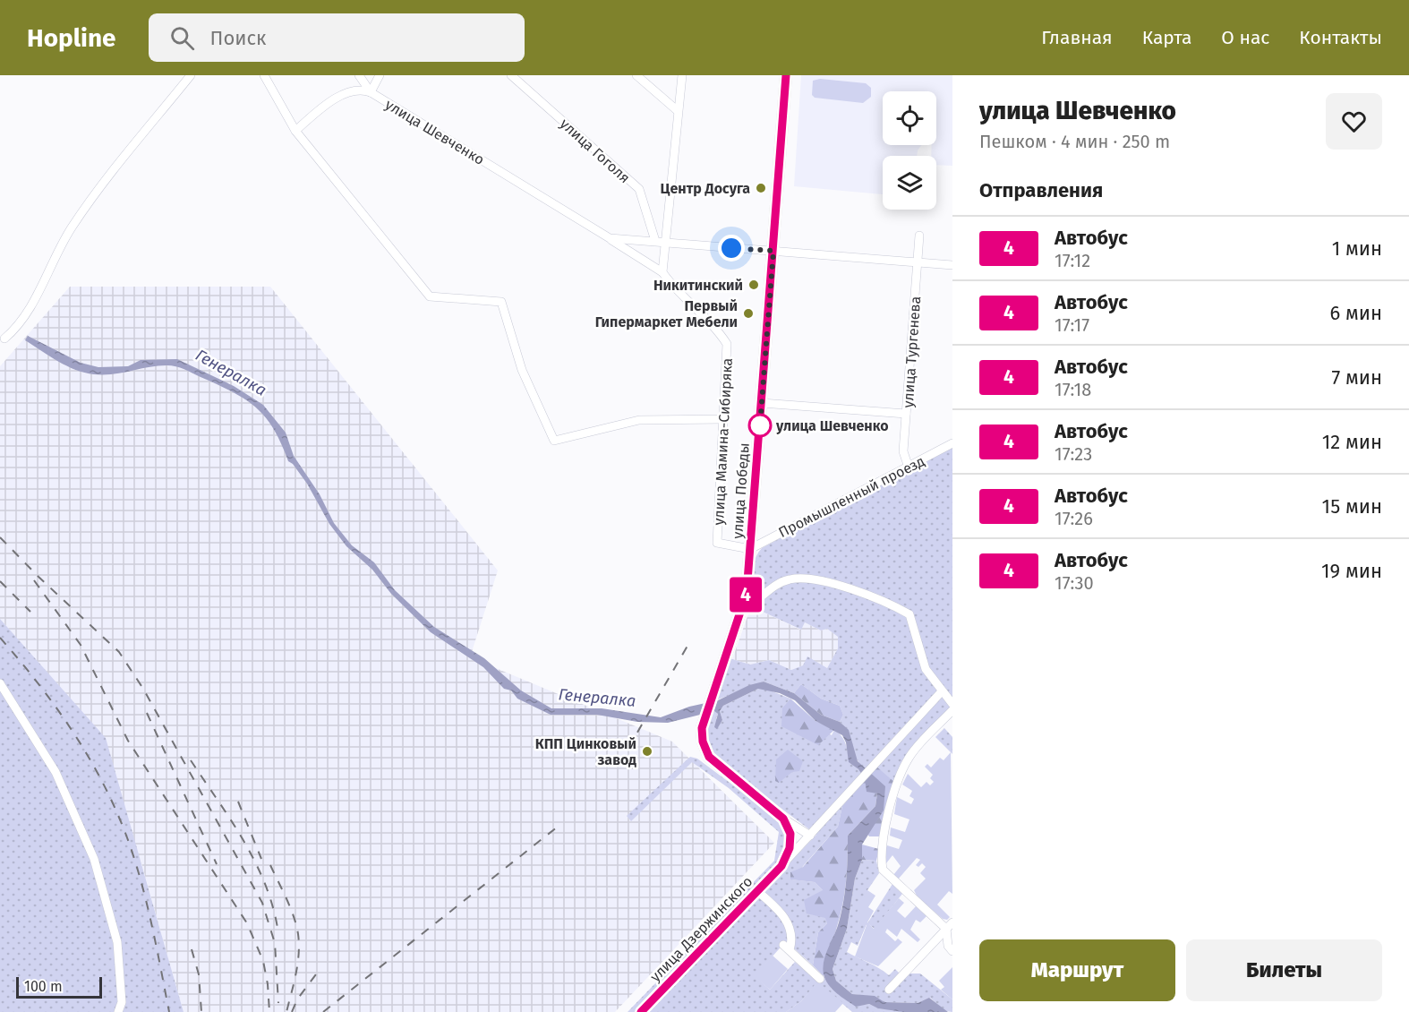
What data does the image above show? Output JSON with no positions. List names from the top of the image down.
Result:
{
  "streets": {
    "main road": ["улица Победы", "улица Дзержинского"],
    "street": [
      "улица Шевченко",
      "улица Гоголя",
      "улица Тургенева",
      "улица Мамина-Сибиряка",
      "Промышленный проезд"
    ]
  },
  "crossings": [
    ["улица Шевченко", "улица Гоголя"],
    ["улица Шевченко", "улица Тургенева"],
    ["улица Шевченко", "улица Победы"],
    ["улица Тургенева", "Промышленный проезд"],
    ["улица Мамина-Сибиряка", "улица Победы"],
    ["улица Мамина-Сибиряка", "Промышленный проезд"],
    ["улица Победы", "Промышленный проезд"]
  ],
  "water": ["Генералка"],
  "places": [
    "Центр Досуга",
    "Никитинский",
    "Первый Гипермаркет Мебели",
    "улица Шевченко",
    "КПП Цинковый завод"
  ],
  "lines": ["bus line 4"],
  "scale_bar": "100 m",
  "page": {
    "header": "Hopline",
    "search": "Поиск",
    "nav": [
      "Главная",
      "Карта",
      "О нас",
      "Контакты"
    ],
    "on_map": "4",
    "heading": [
      ["улица Шевченко", "Пешком · 4 мин · 250 m"],
      "Отправления"
    ],
    "list": [
      {
        "mark": "4",
        "name": "Автобус",
        "note": "17:12",
        "value": "1 мин"
      },
      {
        "mark": "4",
        "name": "Автобус",
        "note": "17:17",
        "value": "6 мин"
      },
      {
        "mark": "4",
        "name": "Автобус",
        "note": "17:18",
        "value": "7 мин"
      },
      {
        "mark": "4",
        "name": "Автобус",
        "note": "17:23",
        "value": "12 мин"
      },
      {
        "mark": "4",
        "name": "Автобус",
        "note": "17:26",
        "value": "15 мин"
      },
      {
        "mark": "4",
        "name": "Автобус",
        "note": "17:30",
        "value": "19 мин"
      }
    ],
    "buttons": ["Маршрут", "Билеты"],
    "scale": "100 m"
  }
}
